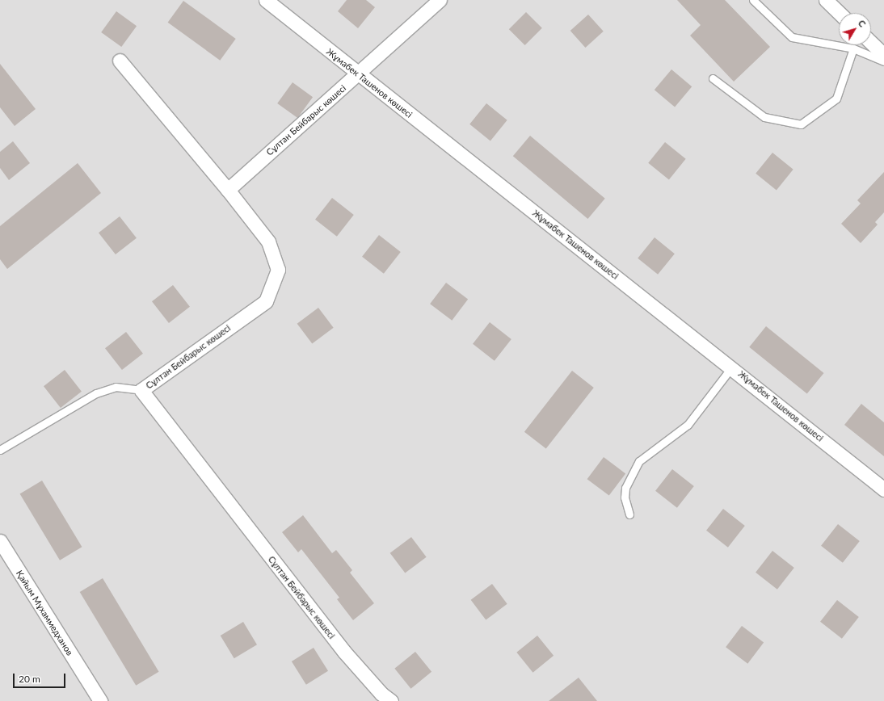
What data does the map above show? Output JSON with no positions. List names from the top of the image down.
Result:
{
  "streets": {
    "street": ["Жұмабек Ташенов көшесі", "Сұлтан Бейбарыс көшесі", "Қайым Мұхаммедханов"]
  },
  "crossings": [
    ["Жұмабек Ташенов көшесі", "Сұлтан Бейбарыс көшесі"]
  ],
  "scale_bar": "20 m",
  "north": "top right"
}
